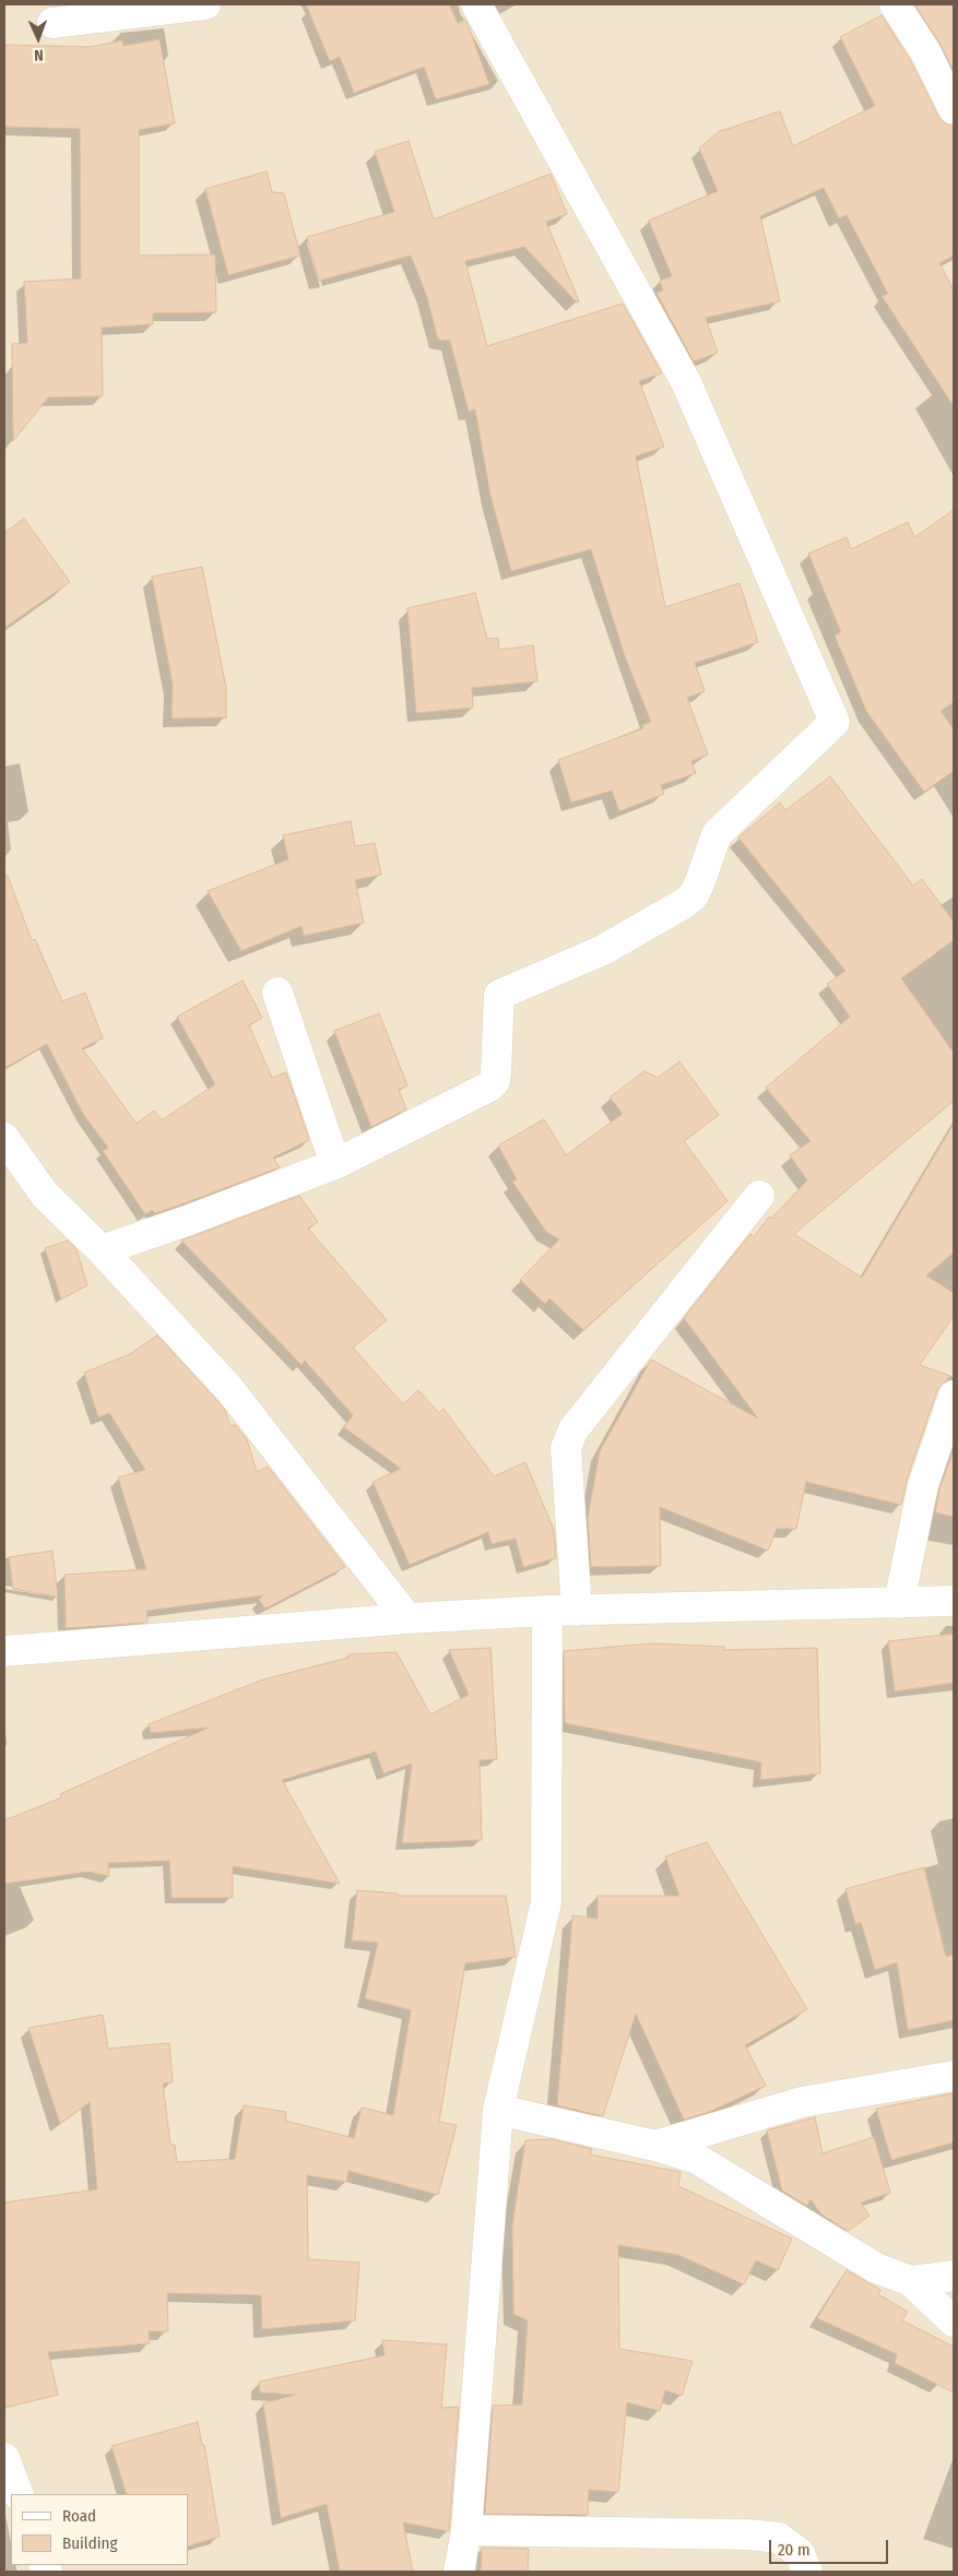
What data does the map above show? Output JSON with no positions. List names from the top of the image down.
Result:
{
  "legend": ["Road", "Building"],
  "scale_bar": "20 m",
  "north": "bottom"
}
